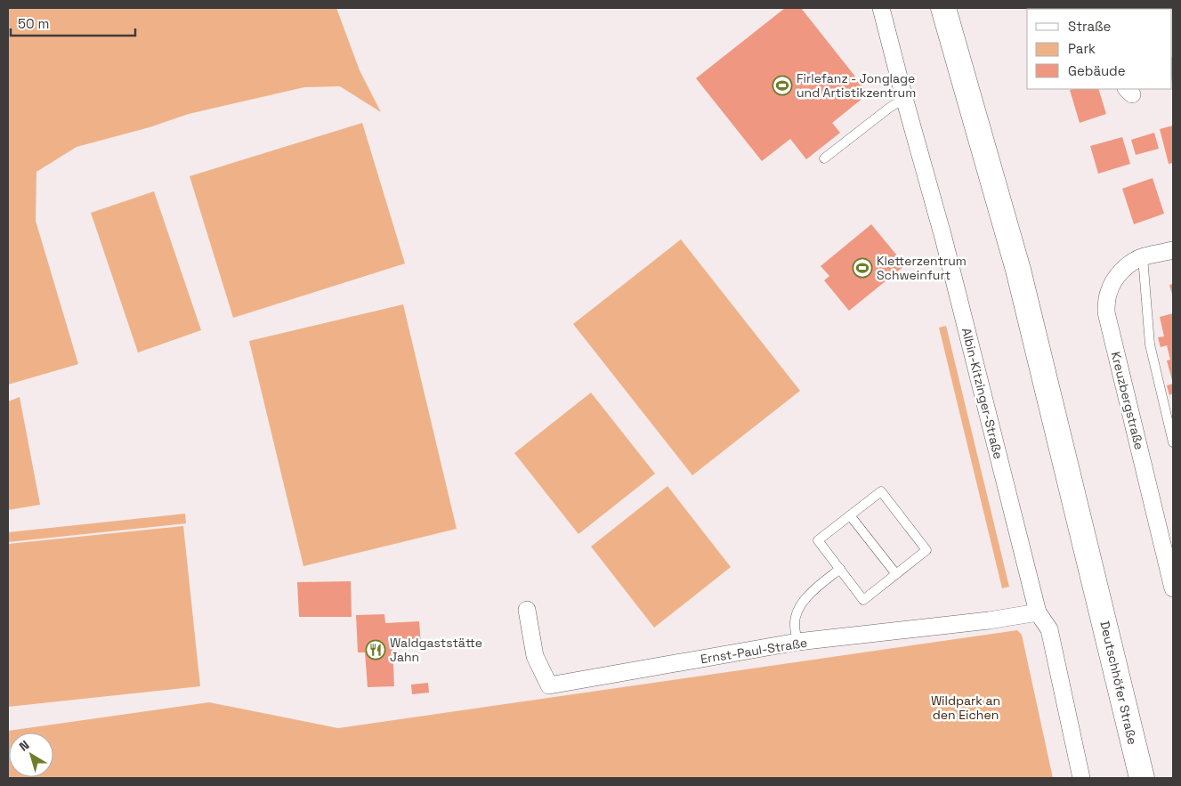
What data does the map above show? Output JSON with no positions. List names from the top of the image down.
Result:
{
  "streets": {
    "main road": ["Deutschhöfer Straße"],
    "street": ["Albin-Kitzinger-Straße", "Kreuzbergstraße", "Ernst-Paul-Straße"]
  },
  "crossings": [
    ["Albin-Kitzinger-Straße", "Ernst-Paul-Straße"]
  ],
  "parks": ["Wildpark an den Eichen"],
  "places": {
    "sports": ["Firlefanz - Jonglage und Artistikzentrum", "Kletterzentrum Schweinfurt"],
    "restaurant": ["Waldgaststätte Jahn"]
  },
  "legend": ["Straße", "Park", "Gebäude"],
  "scale_bar": "50 m",
  "north": "top left"
}
